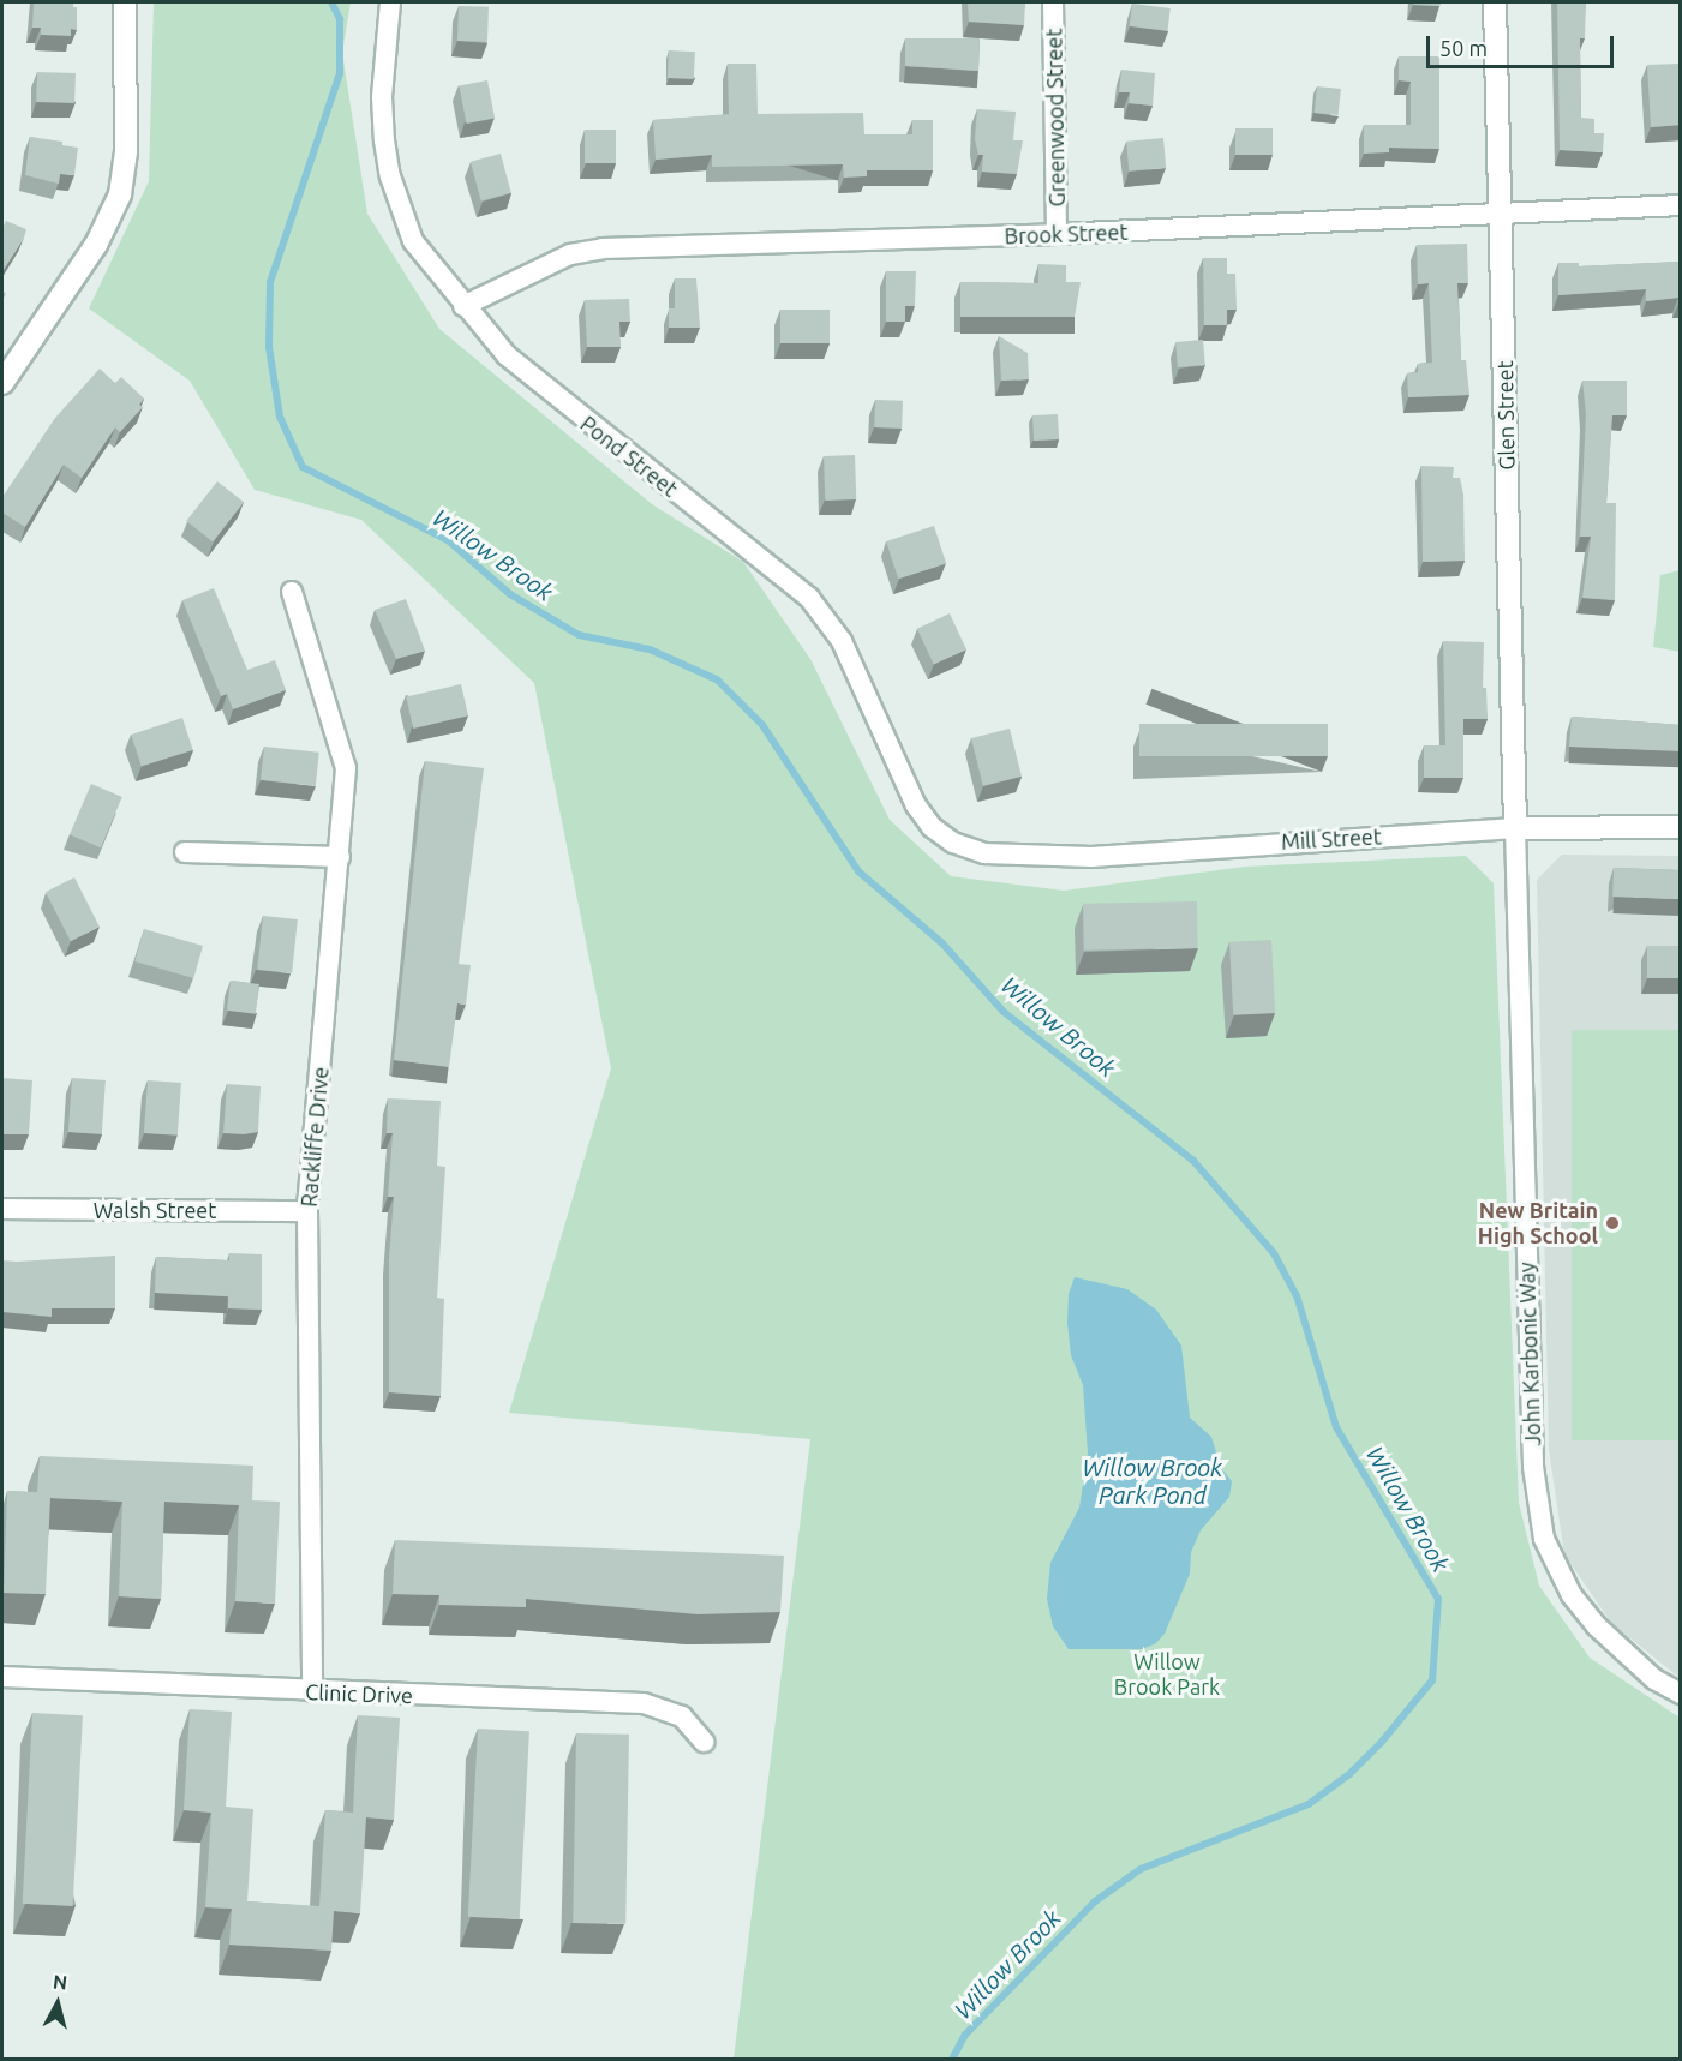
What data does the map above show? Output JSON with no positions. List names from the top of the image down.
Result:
{
  "streets": {
    "street": [
      "Greenwood Street",
      "Brook Street",
      "Glen Street",
      "Pond Street",
      "Mill Street",
      "Rackliffe Drive",
      "Walsh Street",
      "John Karbonic Way",
      "Clinic Drive"
    ]
  },
  "crossings": [
    ["Greenwood Street", "Brook Street"],
    ["Brook Street", "Glen Street"],
    ["Brook Street", "Pond Street"],
    ["Glen Street", "Mill Street"],
    ["Glen Street", "John Karbonic Way"],
    ["Pond Street", "Mill Street"],
    ["Mill Street", "John Karbonic Way"],
    ["Rackliffe Drive", "Walsh Street"],
    ["Rackliffe Drive", "Clinic Drive"]
  ],
  "water": ["Willow Brook", "Willow Brook Park Pond"],
  "parks": ["Willow Brook Park"],
  "places": ["New Britain High School"],
  "scale_bar": "50 m",
  "north": "top"
}
